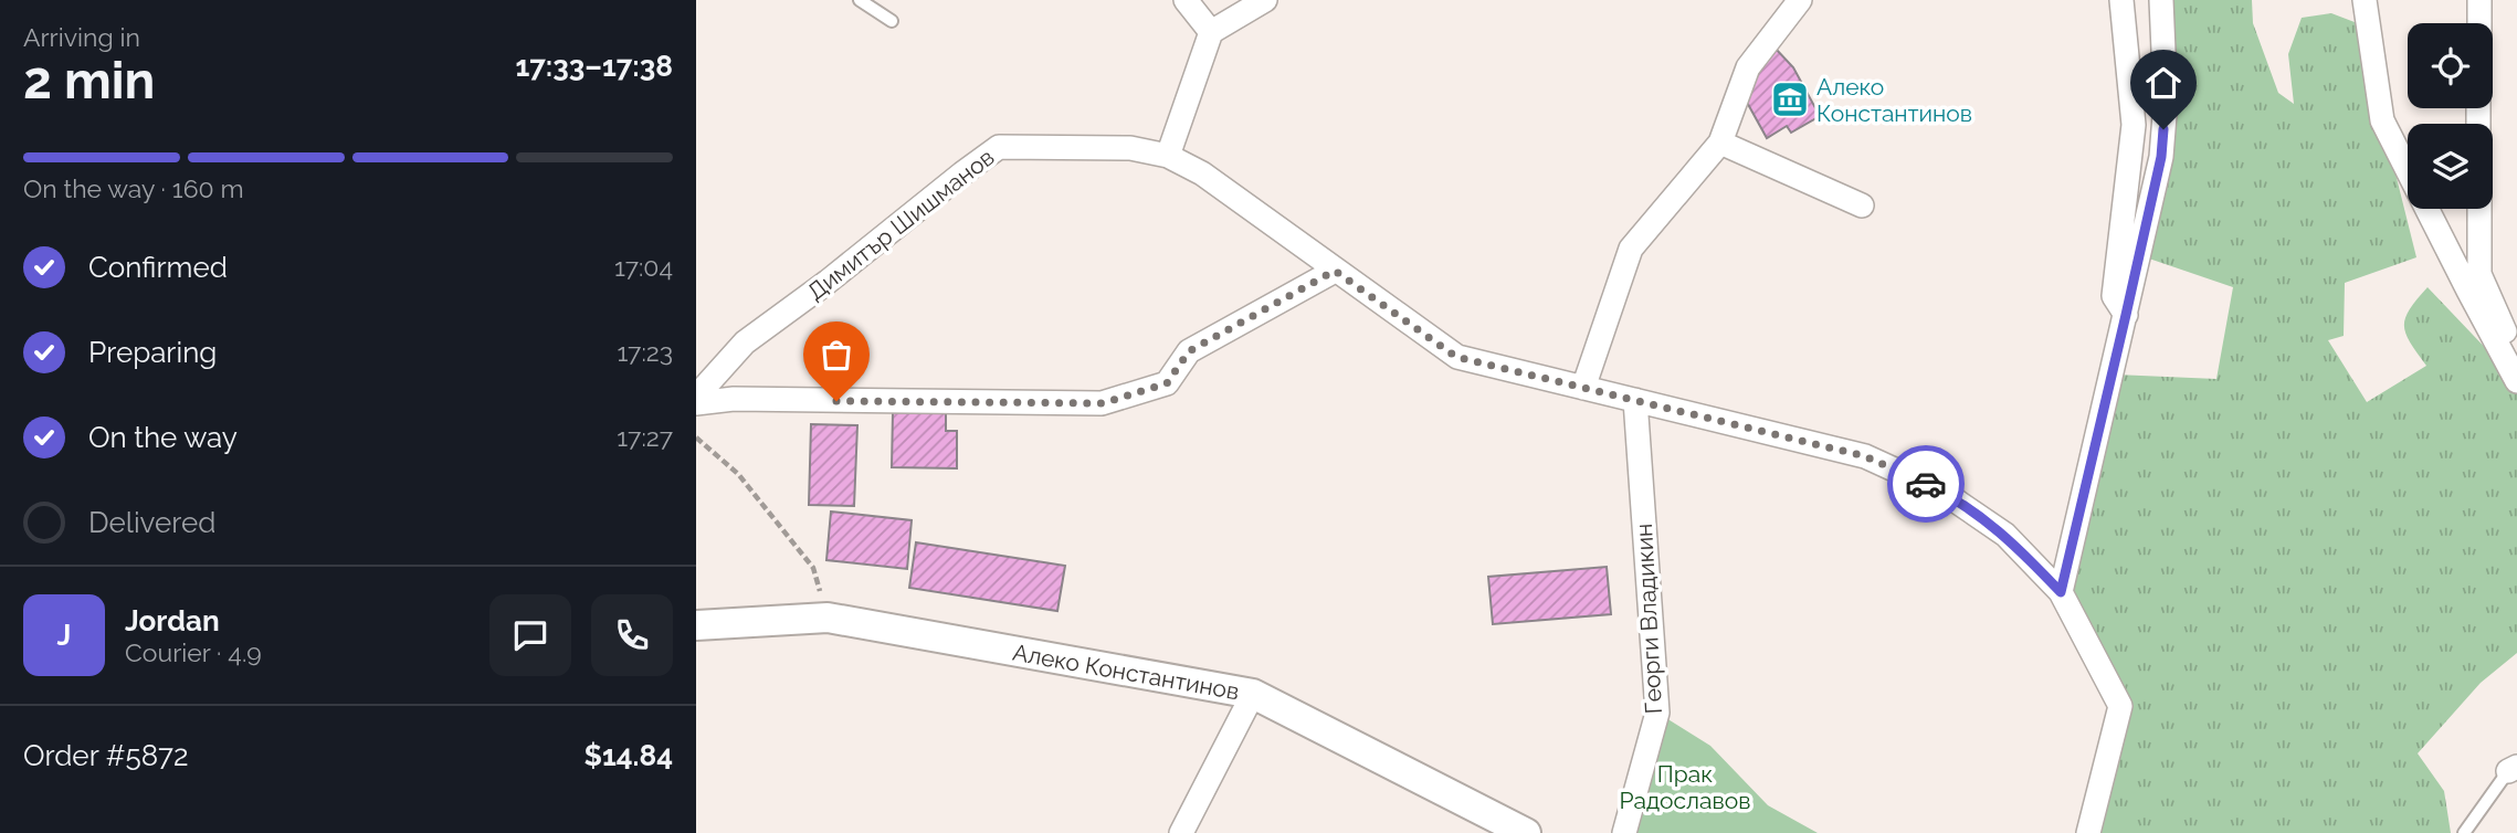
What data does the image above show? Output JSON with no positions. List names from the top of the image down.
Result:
{
  "streets": {
    "street": ["Димитър Шишманов", "Георги Владикин", "Алеко Константинов"]
  },
  "crossings": [
    ["Димитър Шишманов", "Георги Владикин"]
  ],
  "parks": ["Прак Радославов"],
  "places": {
    "museum": ["Алеко Константинов"]
  },
  "page": {
    "heading": ["2 min", "Arriving in", "17:33–17:38"],
    "panel": [
      "Jordan",
      "Courier · 4.9",
      "Order #5872",
      "$14.84"
    ],
    "bar": "On the way · 160 m",
    "list": [
      ["Confirmed", "17:04"],
      ["Preparing", "17:23"],
      ["On the way", "17:27"],
      "Delivered"
    ],
    "round": "J"
  }
}
